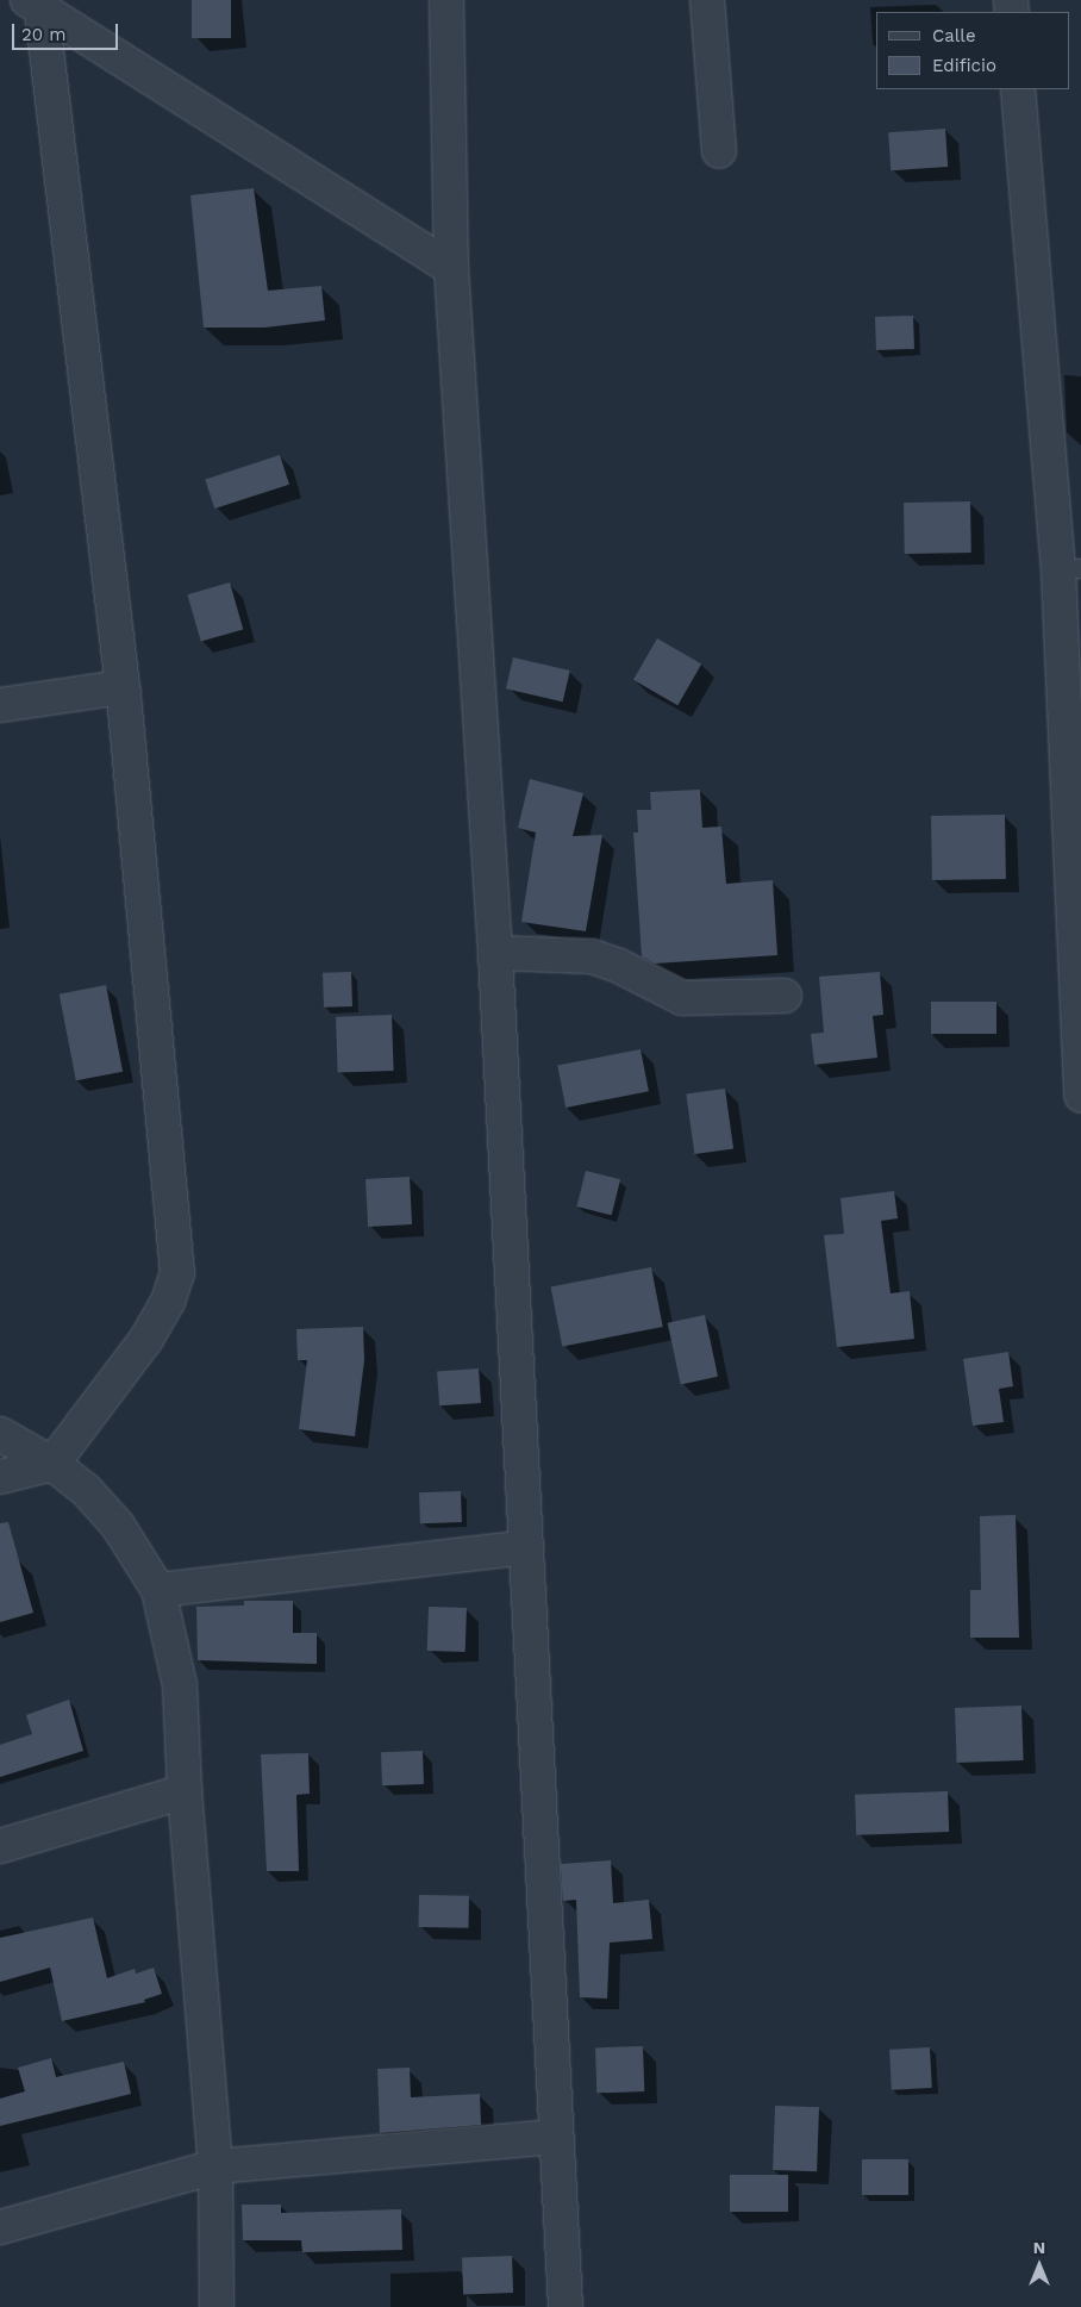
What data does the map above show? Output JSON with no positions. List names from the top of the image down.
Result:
{
  "legend": ["Calle", "Edificio"],
  "scale_bar": "20 m",
  "north": "top"
}
